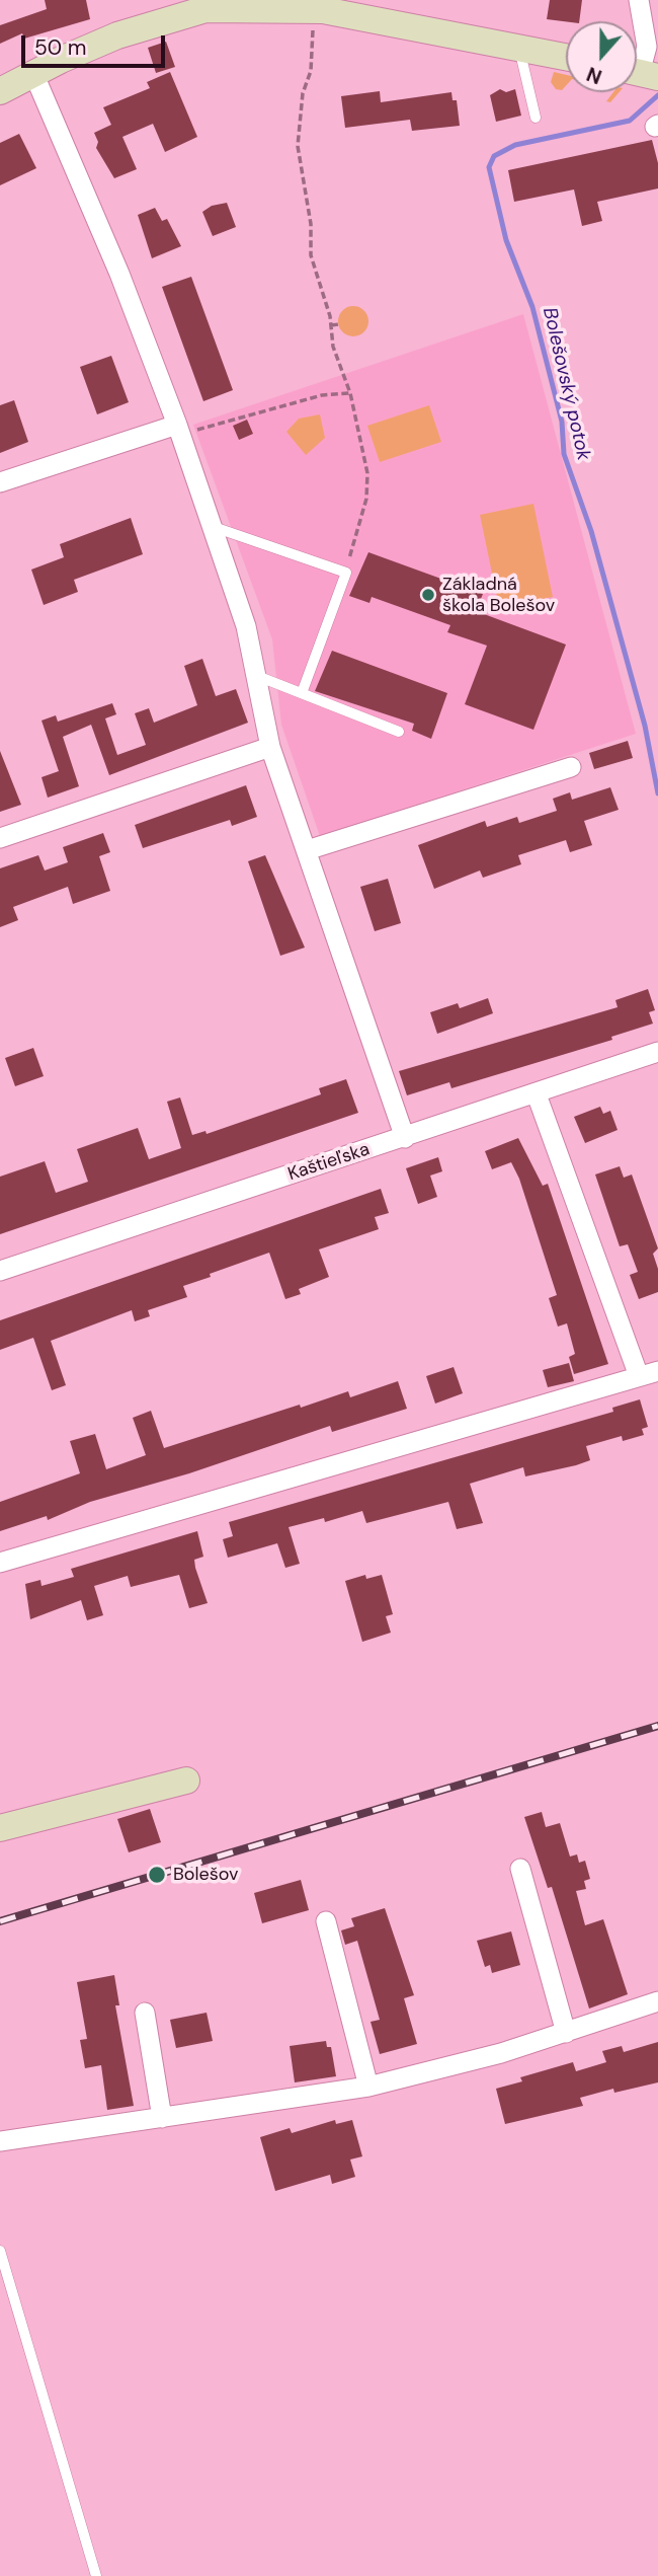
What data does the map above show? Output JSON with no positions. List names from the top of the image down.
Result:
{
  "streets": {
    "street": ["Kaštieľska"]
  },
  "water": ["Bolešovský potok"],
  "places": ["Základná škola Bolešov", "Bolešov"],
  "scale_bar": "50 m",
  "north": "bottom"
}
